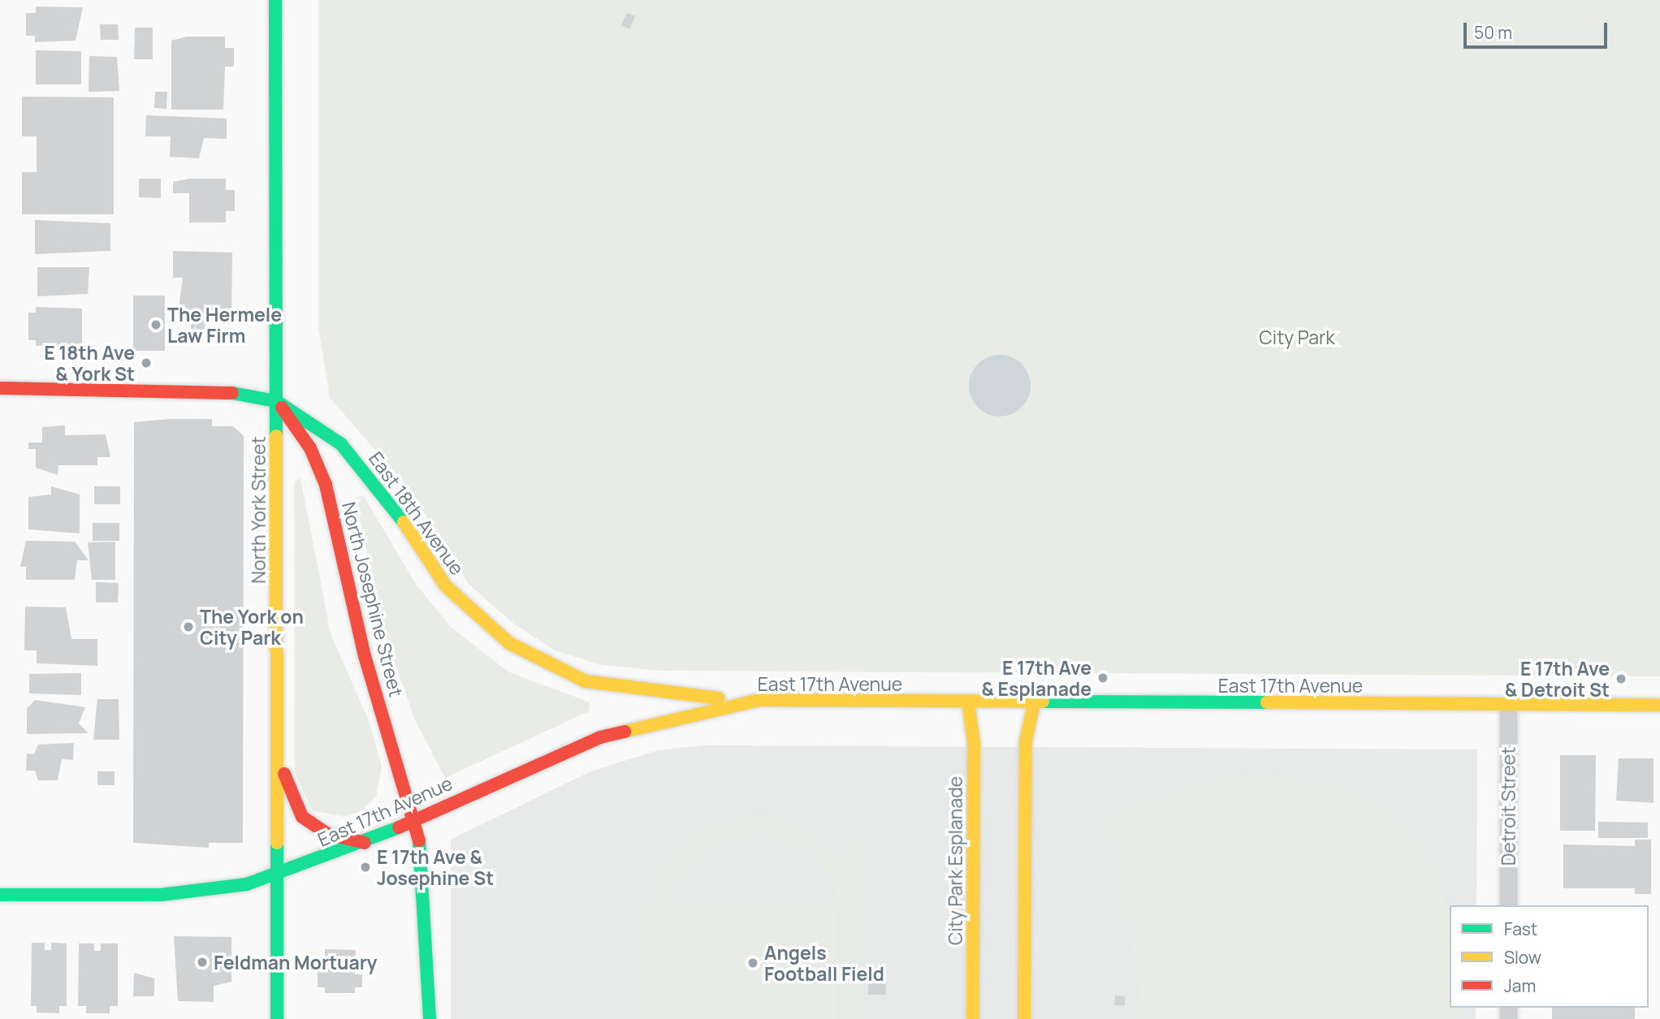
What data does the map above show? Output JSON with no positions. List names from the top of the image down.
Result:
{
  "streets": {
    "main road": [
      "North York Street",
      "East 18th Avenue",
      "North Josephine Street",
      "East 17th Avenue",
      "City Park Esplanade"
    ],
    "street": ["Detroit Street"]
  },
  "crossings": [
    ["North York Street", "East 18th Avenue"],
    ["North York Street", "North Josephine Street"],
    ["North York Street", "East 17th Avenue"],
    ["East 18th Avenue", "North Josephine Street"],
    ["East 18th Avenue", "East 17th Avenue"],
    ["North Josephine Street", "East 17th Avenue"],
    ["East 17th Avenue", "Detroit Street"],
    ["East 17th Avenue", "City Park Esplanade"]
  ],
  "parks": ["City Park"],
  "places": [
    "The Hermele Law Firm",
    "E 18th Ave & York St",
    "The York on City Park",
    "E 17th Ave & Esplanade",
    "E 17th Ave & Detroit St",
    "E 17th Ave & Josephine St",
    "Feldman Mortuary",
    "Angels Football Field"
  ],
  "legend": ["Fast", "Slow", "Jam"],
  "scale_bar": "50 m"
}
